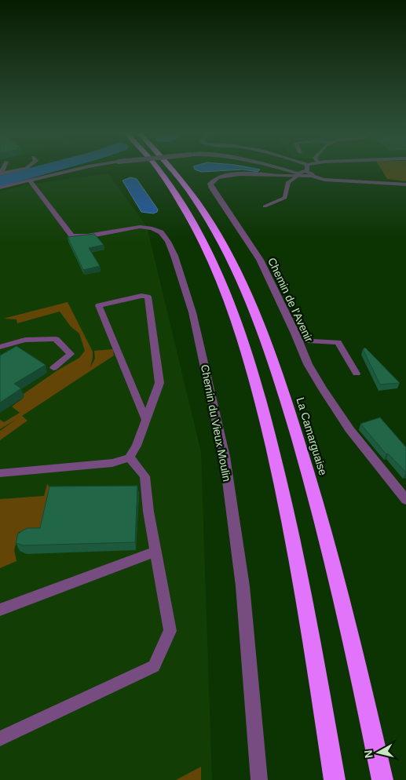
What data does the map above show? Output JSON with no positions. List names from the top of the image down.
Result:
{
  "streets": {
    "highway": ["La Camarguaise"],
    "street": ["Chemin de l'Avenir", "Chemin du Vieux Moulin"]
  },
  "north": "left"
}
